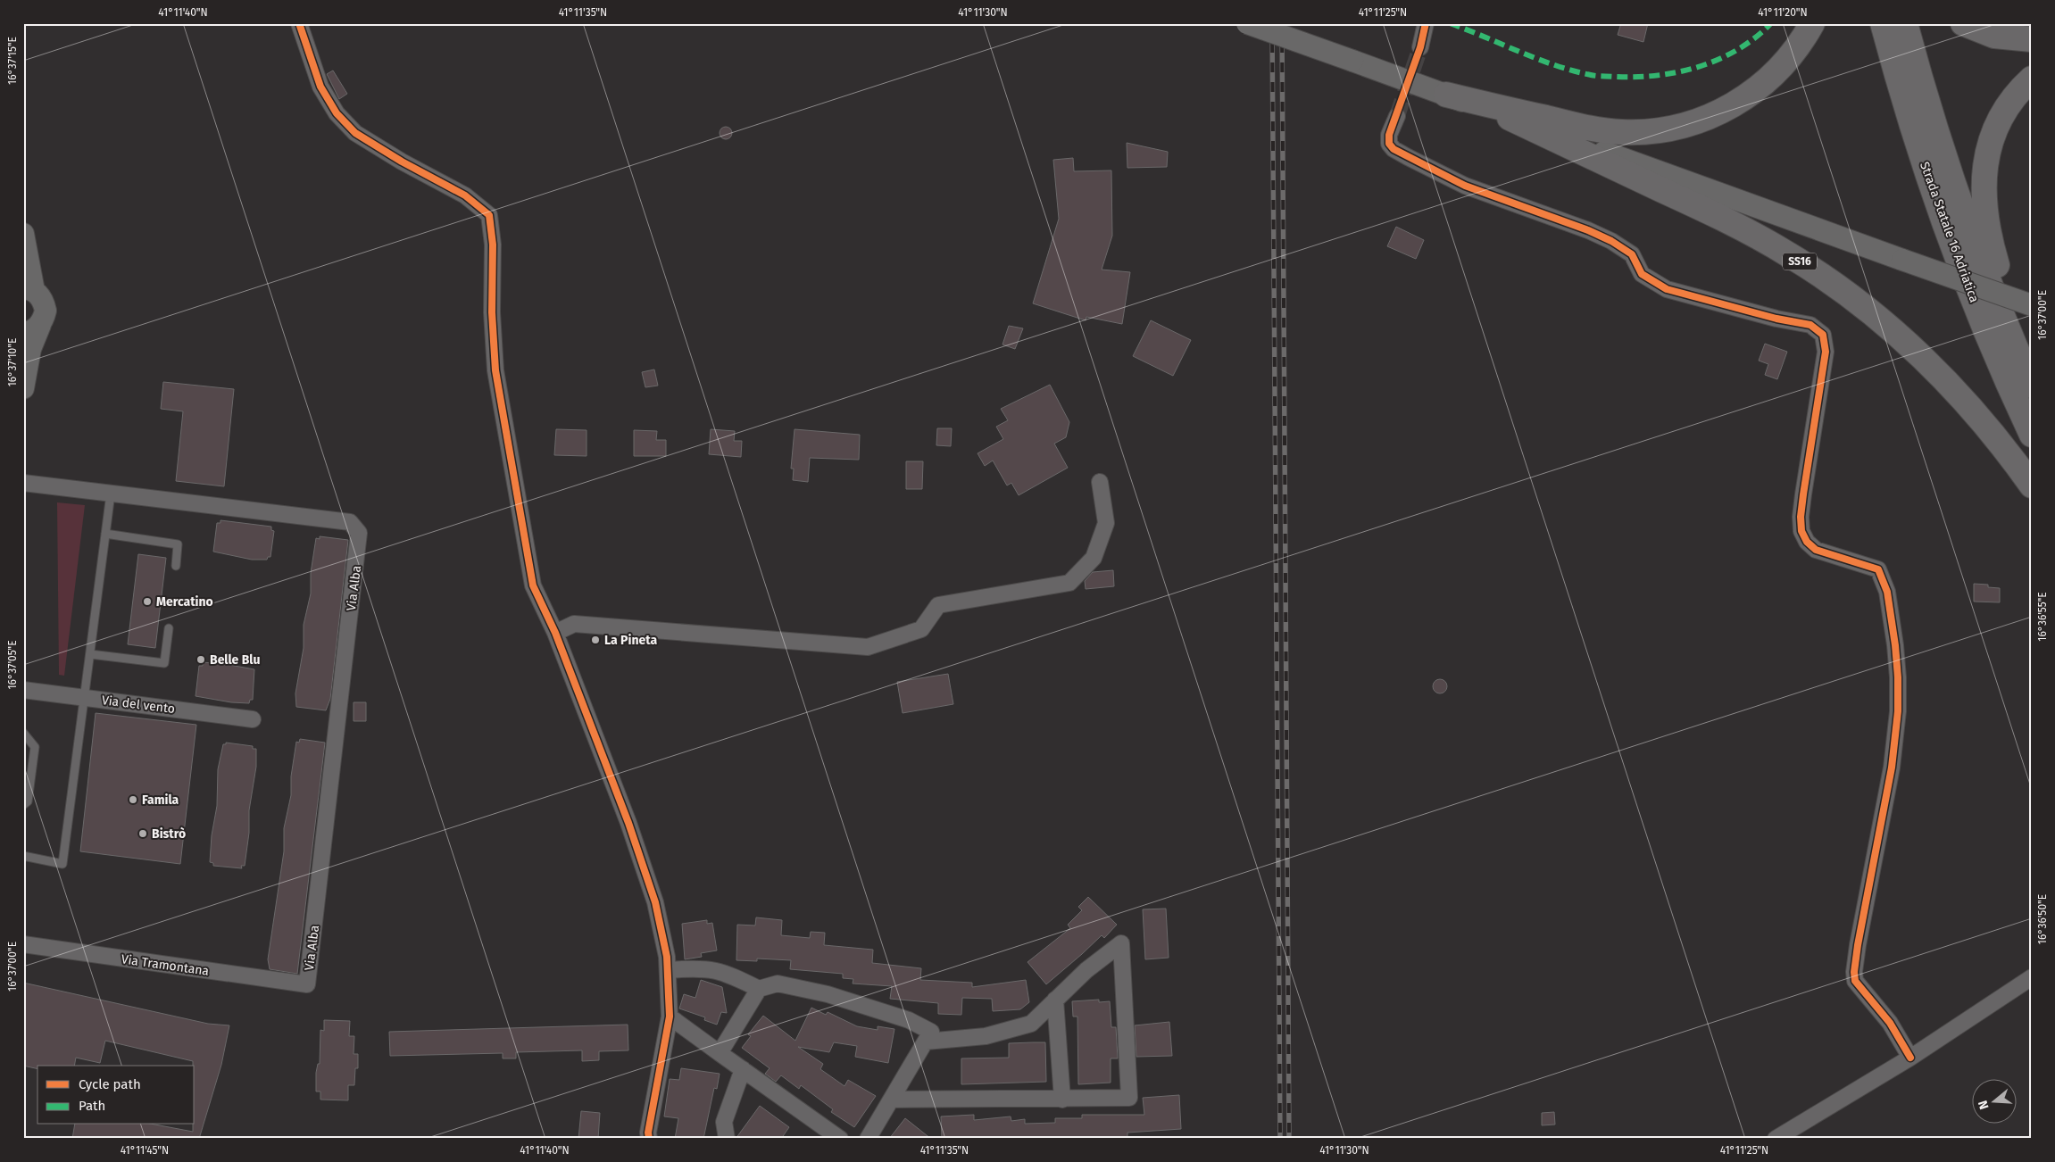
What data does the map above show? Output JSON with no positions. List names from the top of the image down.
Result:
{
  "streets": {
    "highway": ["Strada Statale 16 Adriatica", "SS16"],
    "street": ["Via Alba", "Via del vento", "Via Tramontana"]
  },
  "crossings": [
    ["Via Alba", "Via Tramontana"]
  ],
  "places": [
    "Mercatino",
    "La Pineta",
    "Belle Blu",
    "Famila",
    "Bistrò"
  ],
  "legend": ["Cycle path", "Path"],
  "north": "left",
  "coordinates": [
    "41°11'40\"N",
    "41°11'35\"N",
    "41°11'30\"N",
    "41°11'25\"N",
    "41°11'20\"N",
    "16°37'15\"E",
    "16°37'00\"E",
    "16°37'10\"E",
    "16°36'55\"E",
    "16°37'05\"E",
    "16°36'50\"E",
    "41°11'45\"N"
  ]
}
